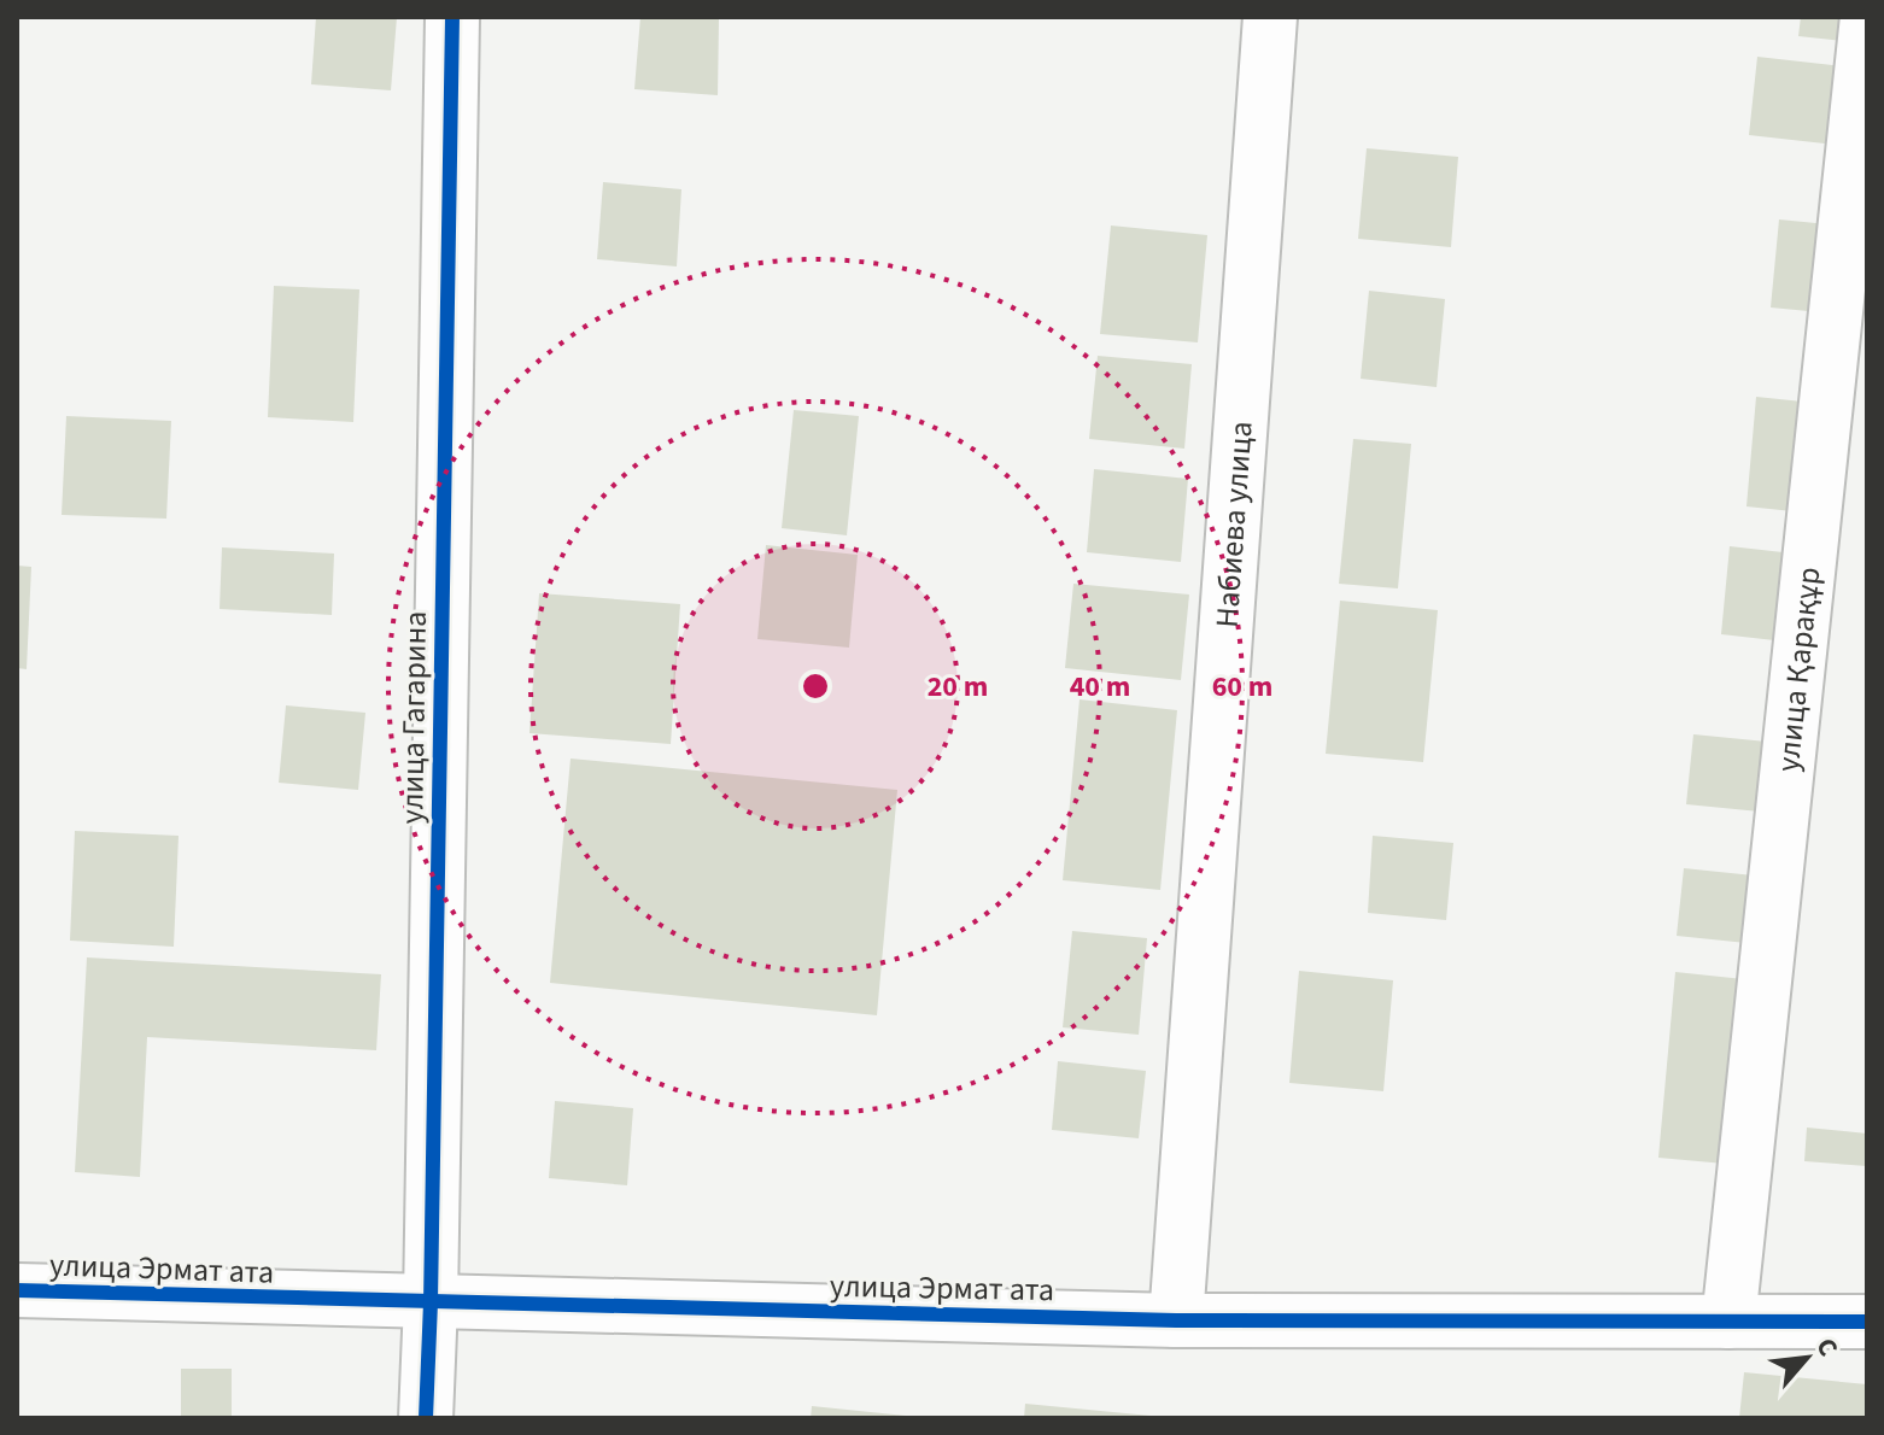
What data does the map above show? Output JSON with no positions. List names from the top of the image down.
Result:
{
  "streets": {
    "street": [
      "Набиева улица",
      "улица Қарақұр",
      "улица Гагарина",
      "улица Эрмат ата"
    ]
  },
  "crossings": [
    ["Набиева улица", "улица Эрмат ата"],
    ["улица Қарақұр", "улица Эрмат ата"],
    ["улица Гагарина", "улица Эрмат ата"]
  ],
  "north": "top right",
  "rings": ["20 m", "40 m", "60 m"]
}
